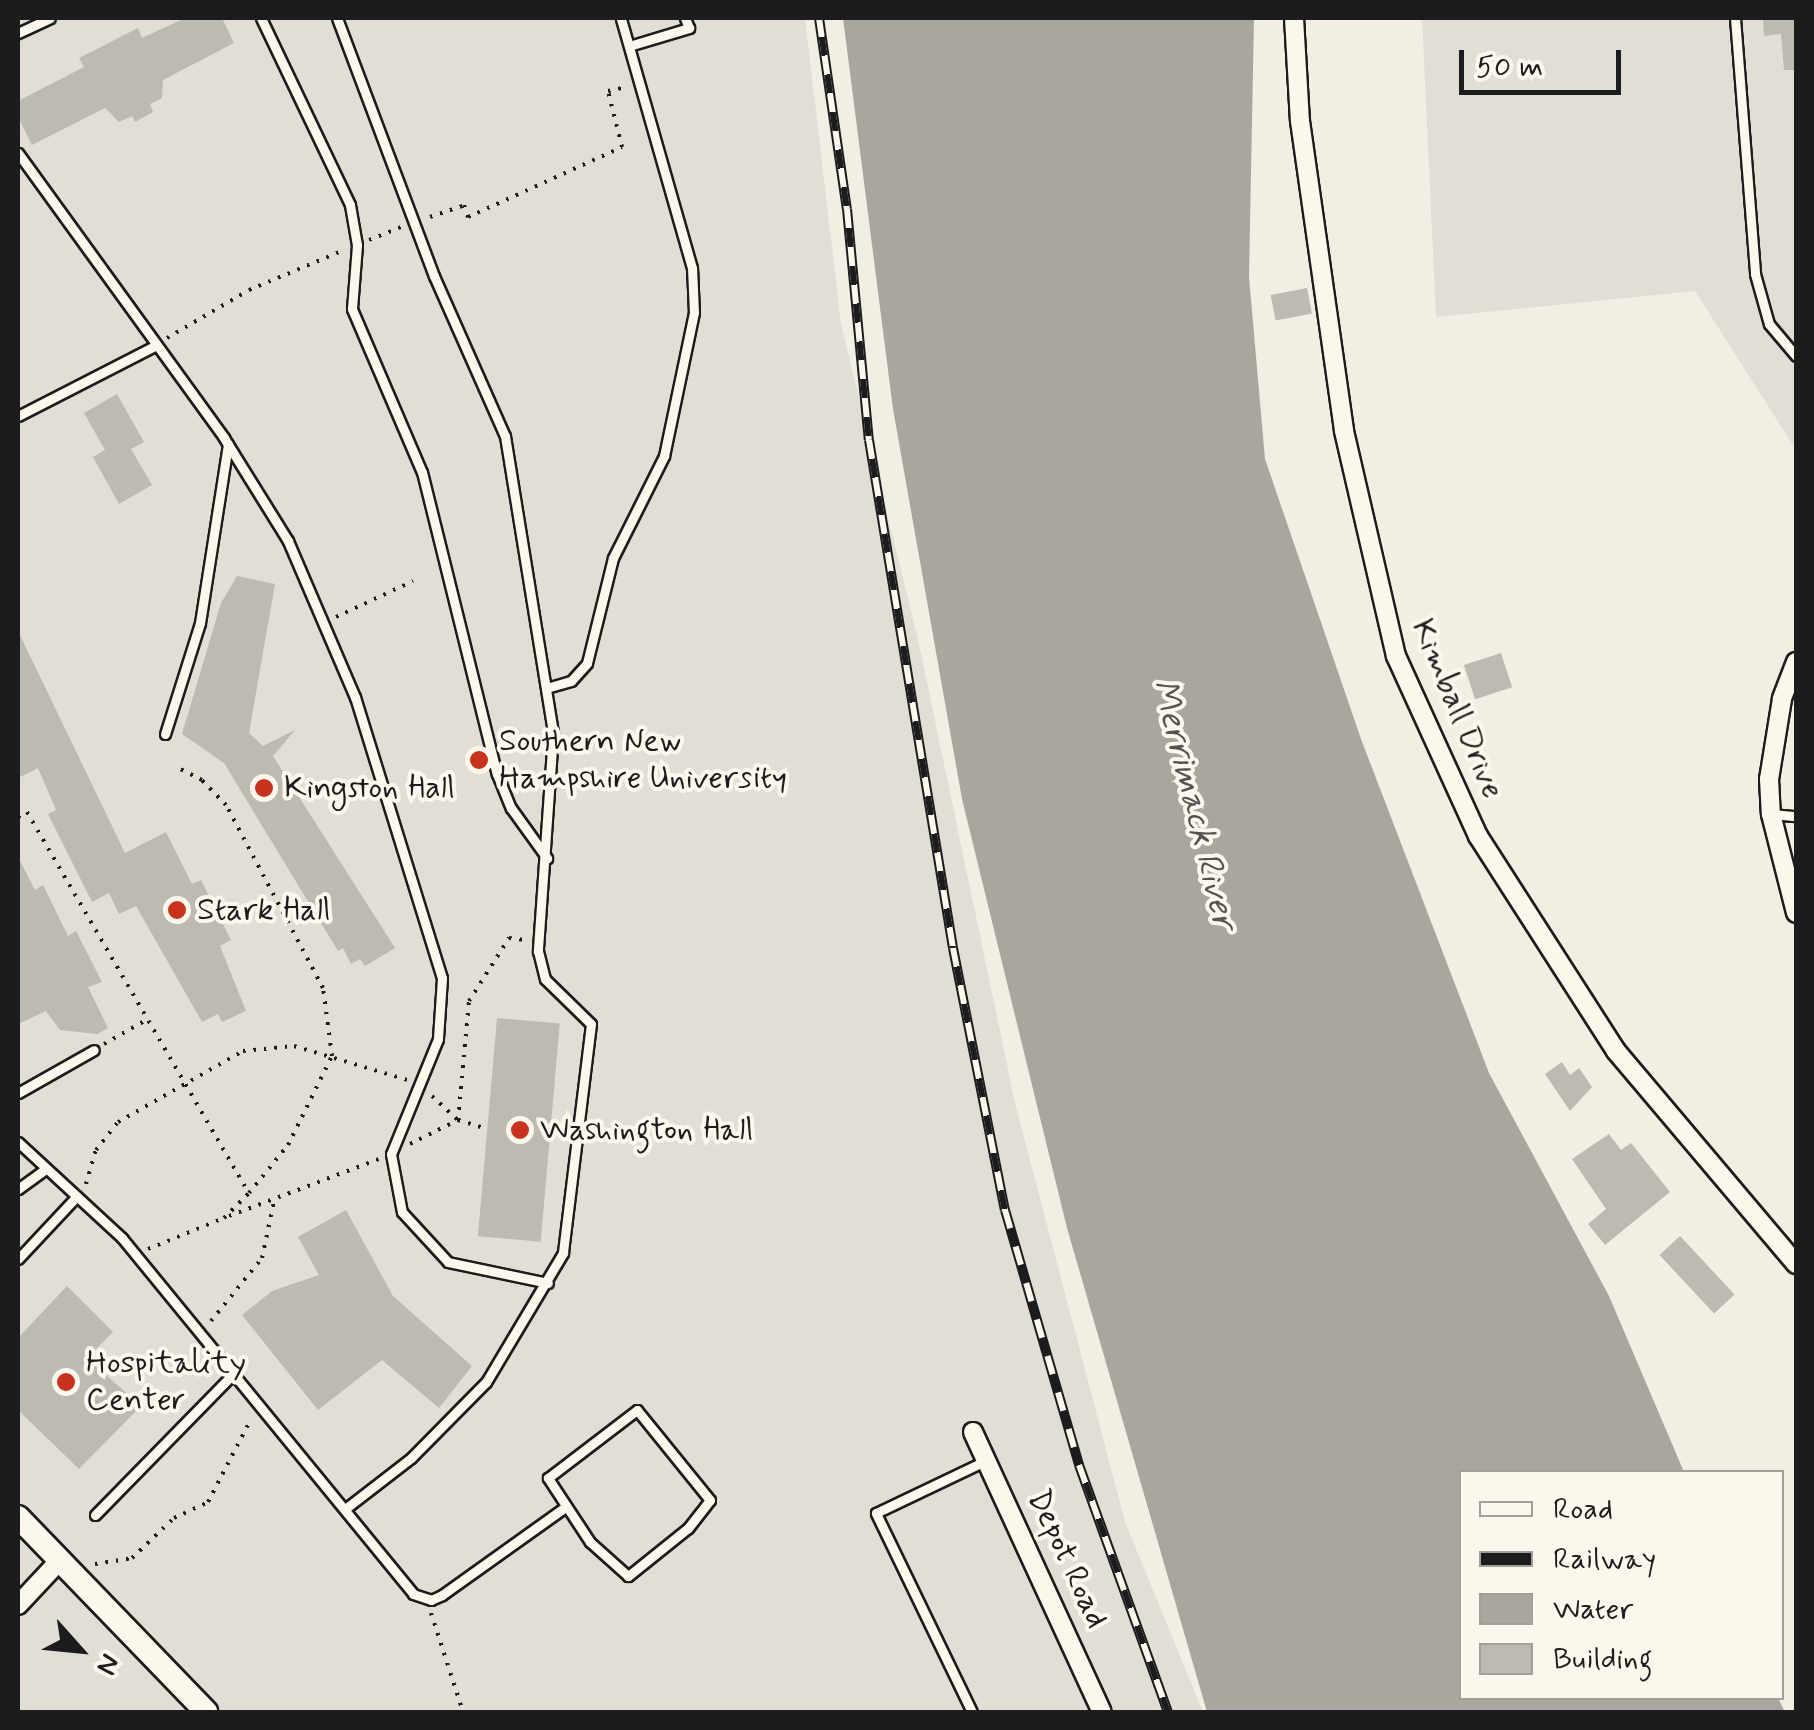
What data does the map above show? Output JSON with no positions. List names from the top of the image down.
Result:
{
  "streets": {
    "street": ["Kimball Drive", "Depot Road"]
  },
  "water": ["Merrimack River"],
  "places": [
    "Southern New Hampshire University",
    "Kingston Hall",
    "Stark Hall",
    "Washington Hall",
    "Hospitality Center"
  ],
  "legend": [
    "Road",
    "Railway",
    "Water",
    "Building"
  ],
  "scale_bar": "50 m",
  "north": "bottom right"
}
